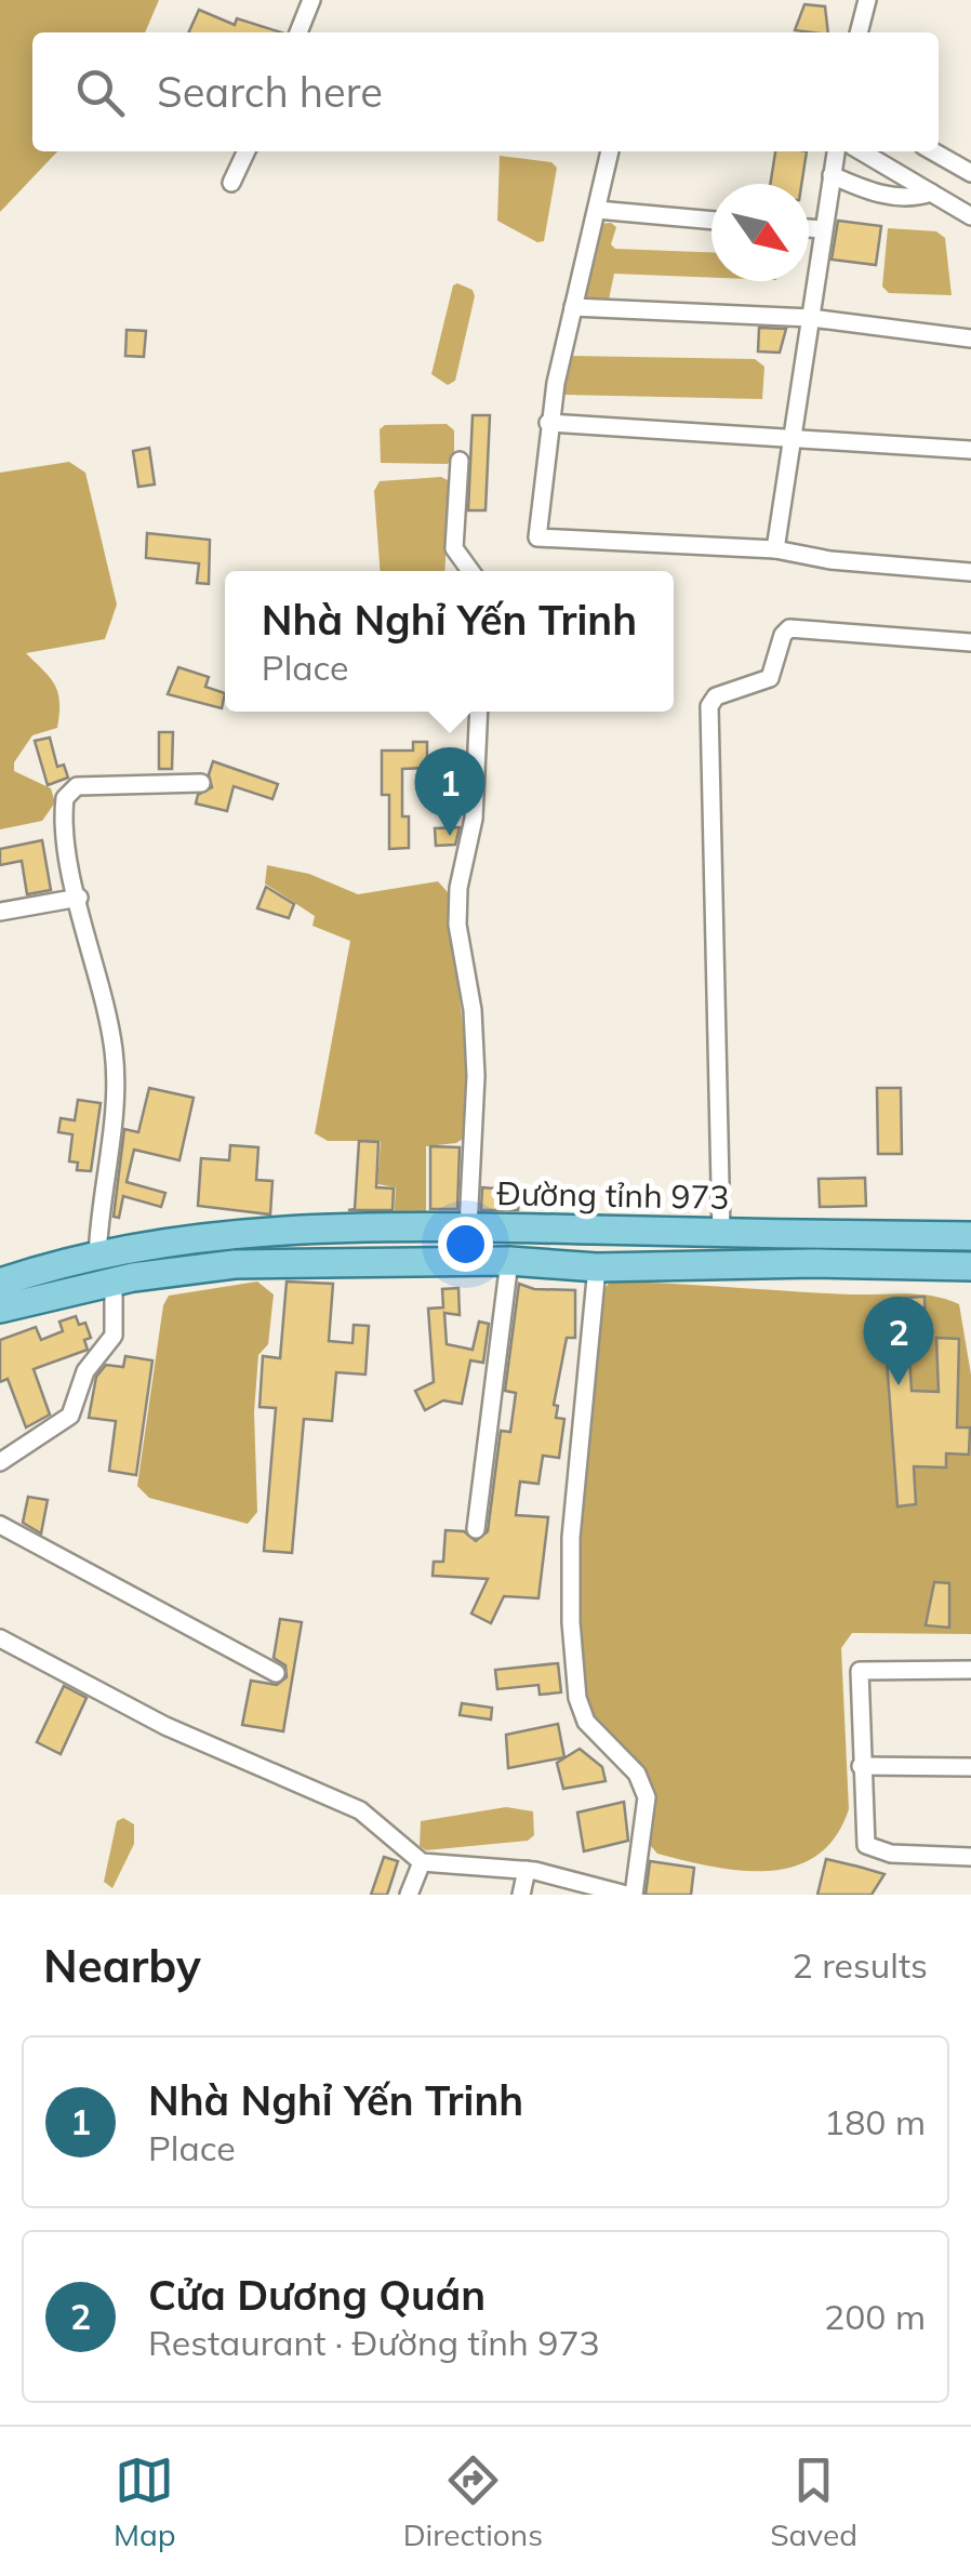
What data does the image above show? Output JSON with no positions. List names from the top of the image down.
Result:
{
  "streets": {
    "main road": ["Đường tỉnh 973"]
  },
  "north": "bottom right",
  "page": {
    "search": "Search here",
    "popup": ["Nhà Nghỉ Yến Trinh", "Place"],
    "pins": ["1", "2"],
    "heading": ["Nearby", "2 results"],
    "list": [
      {
        "mark": "1",
        "name": "Nhà Nghỉ Yến Trinh",
        "note": "Place",
        "value": "180 m"
      },
      {
        "mark": "2",
        "name": "Cửa Dương Quán",
        "note": "Restaurant · Đường tỉnh 973",
        "value": "200 m"
      }
    ],
    "nav": ["Map", "Directions", "Saved"]
  }
}
